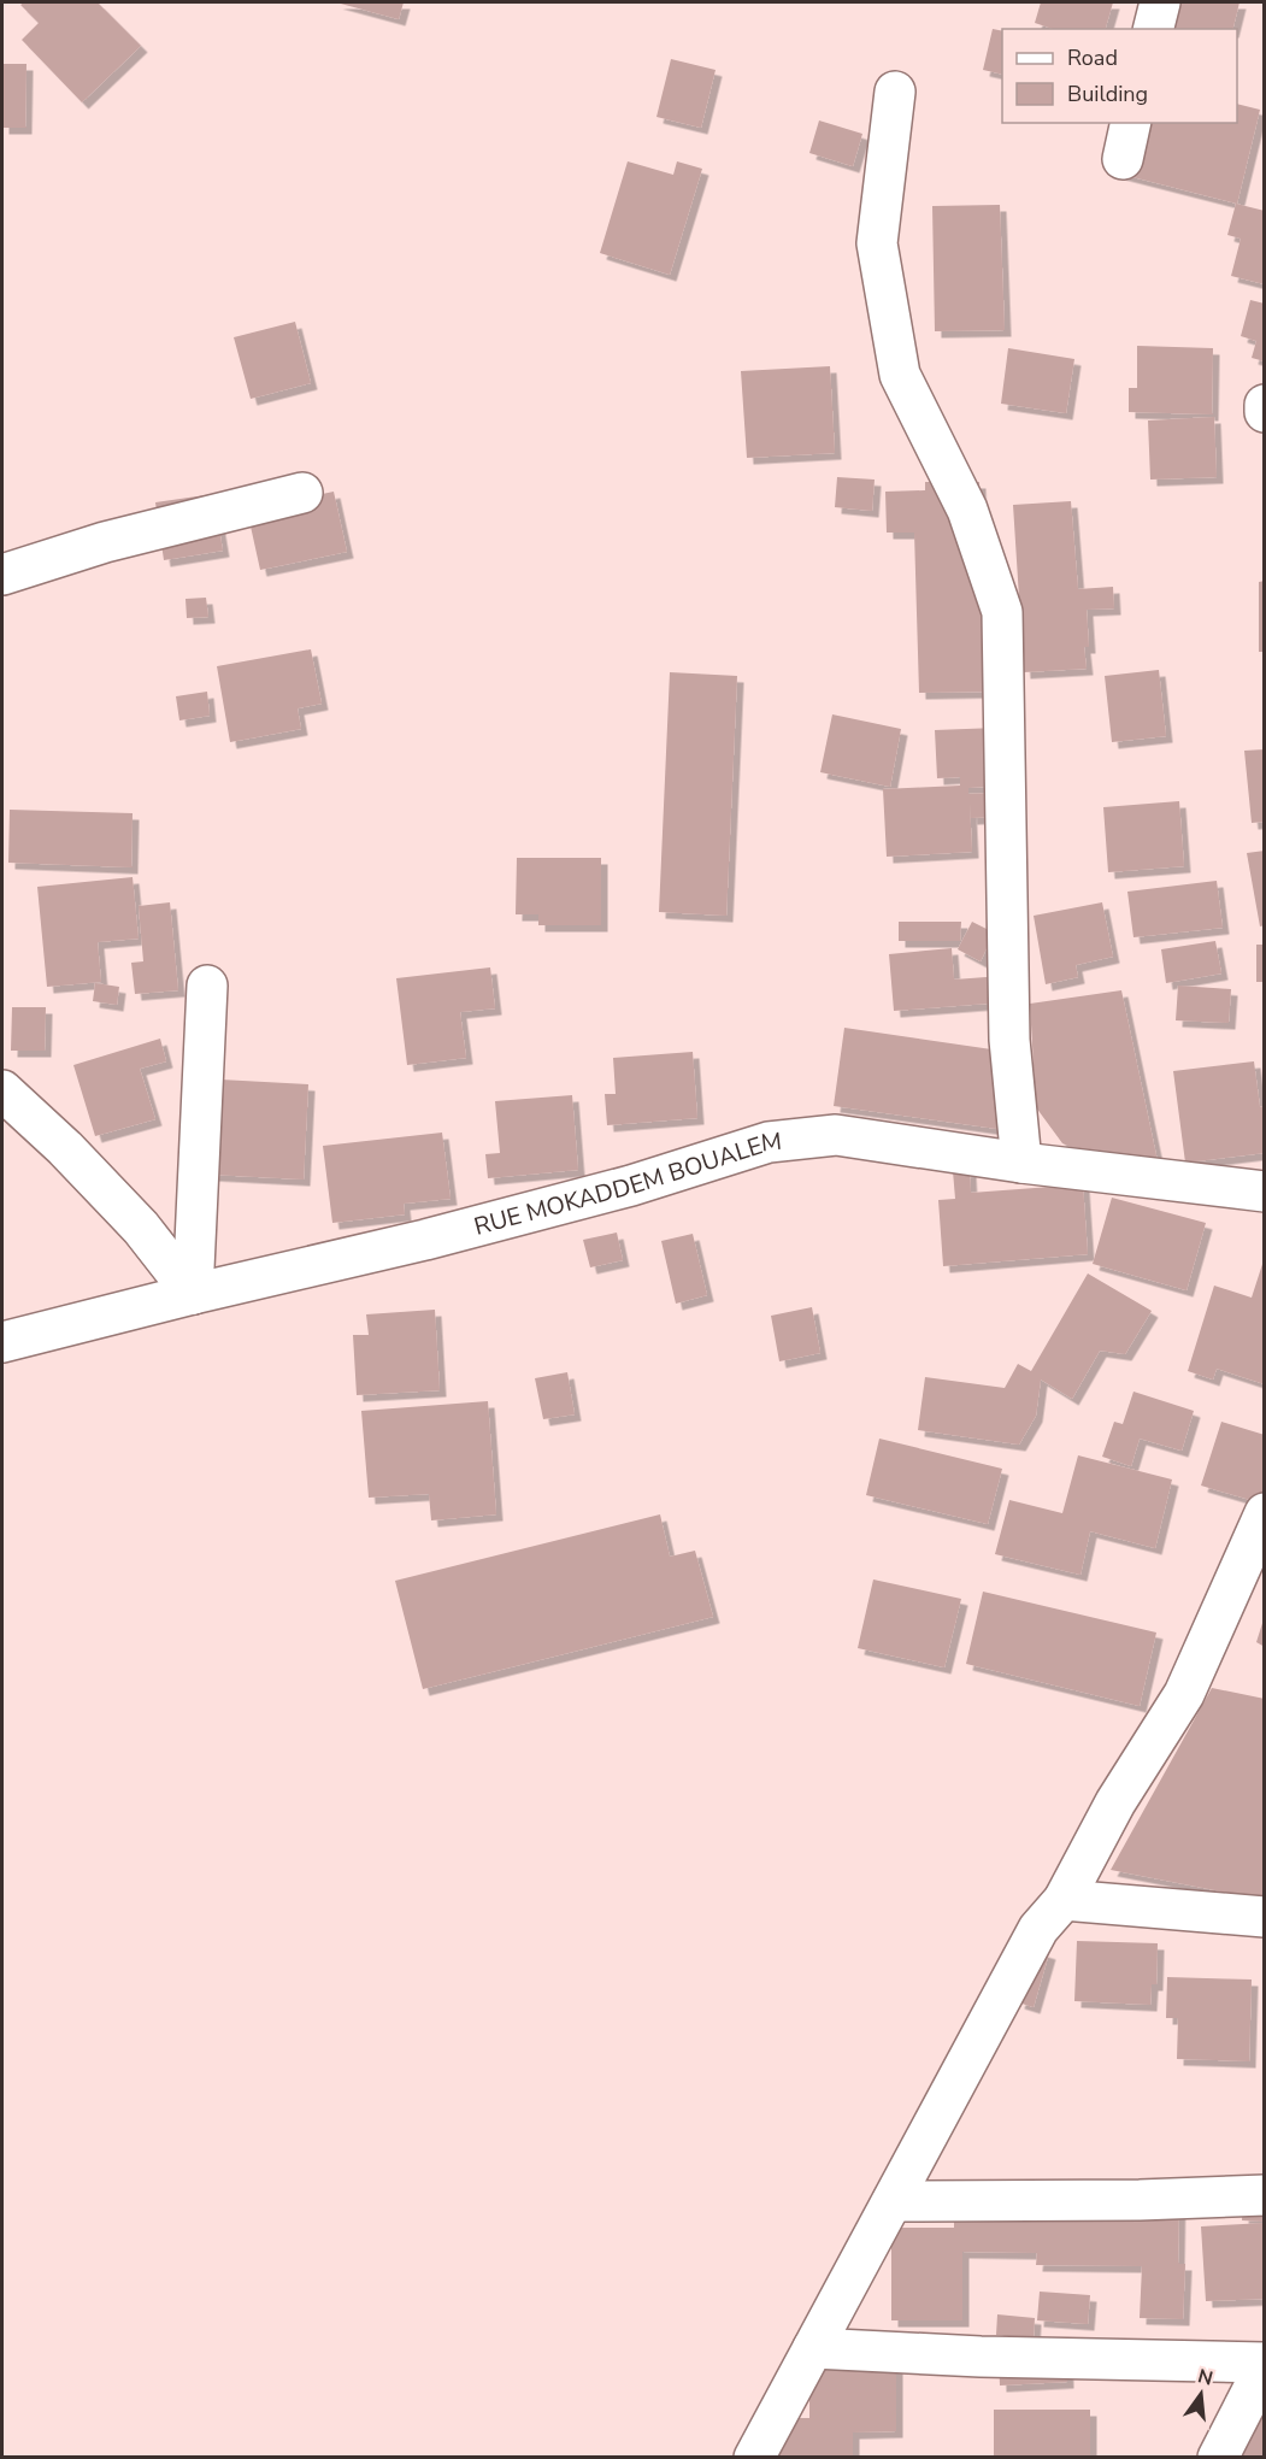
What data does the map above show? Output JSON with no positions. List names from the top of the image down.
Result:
{
  "streets": {
    "street": ["RUE MOKADDEM BOUALEM"]
  },
  "legend": ["Road", "Building"],
  "north": "top"
}
